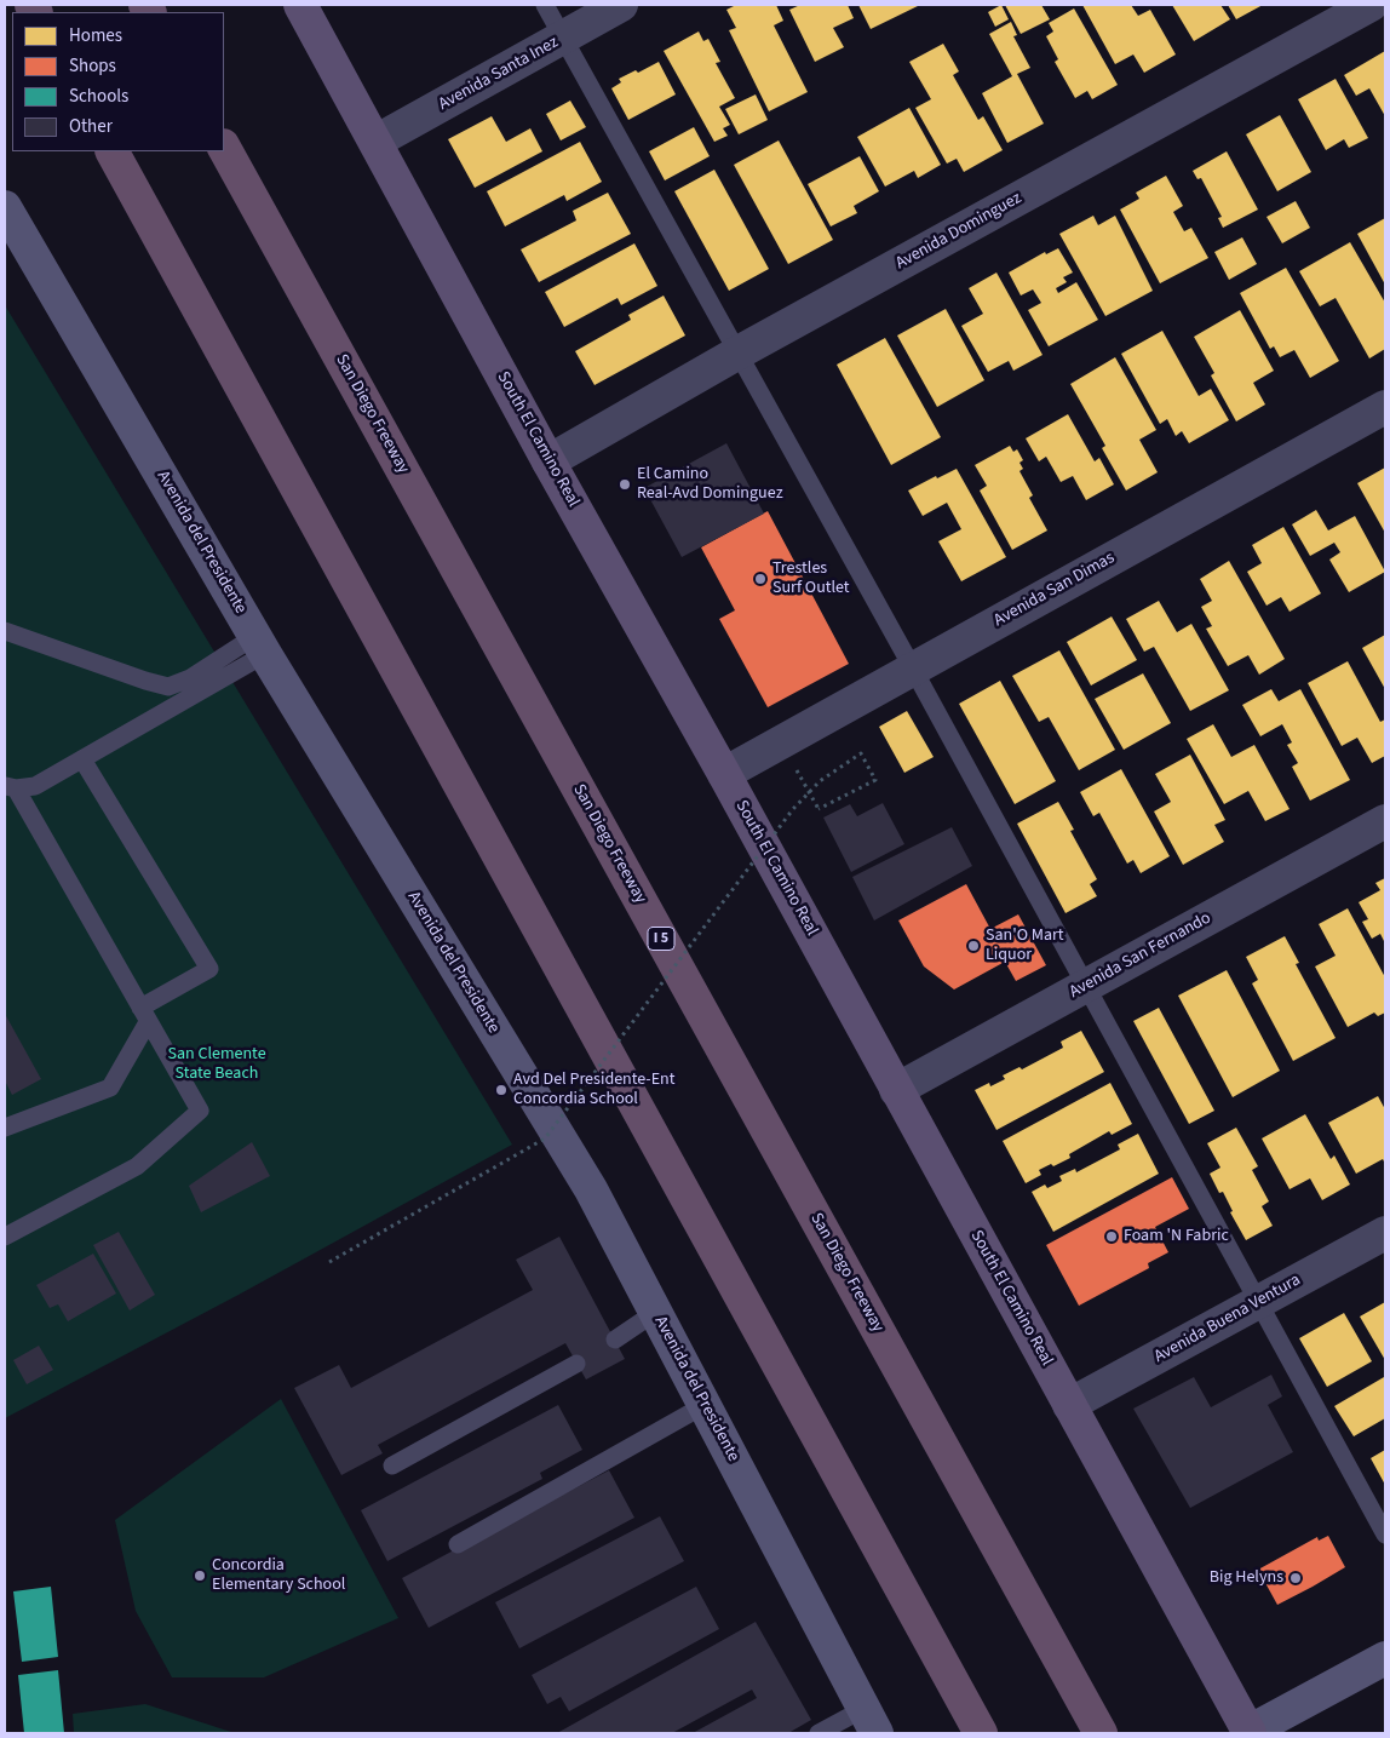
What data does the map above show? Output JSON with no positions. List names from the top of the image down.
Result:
{
  "streets": {
    "highway": ["San Diego Freeway", "I 5"],
    "main road": ["South El Camino Real"],
    "street": [
      "Avenida Santa Inez",
      "Avenida Dominguez",
      "Avenida del Presidente",
      "Avenida San Dimas",
      "Avenida San Fernando",
      "Avenida Buena Ventura"
    ]
  },
  "crossings": [
    ["Avenida Santa Inez", "South El Camino Real"],
    ["Avenida Dominguez", "South El Camino Real"],
    ["South El Camino Real", "Avenida San Dimas"],
    ["South El Camino Real", "Avenida San Fernando"],
    ["South El Camino Real", "Avenida Buena Ventura"]
  ],
  "parks": ["San Clemente State Beach"],
  "places": [
    "El Camino Real-Avd Dominguez",
    "Trestles Surf Outlet",
    "San'O Mart Liquor",
    "Avd Del Presidente-Ent Concordia School",
    "Foam 'N Fabric",
    "Concordia Elementary School",
    "Big Helyns"
  ],
  "legend": [
    "Homes",
    "Shops",
    "Schools",
    "Other"
  ]
}
